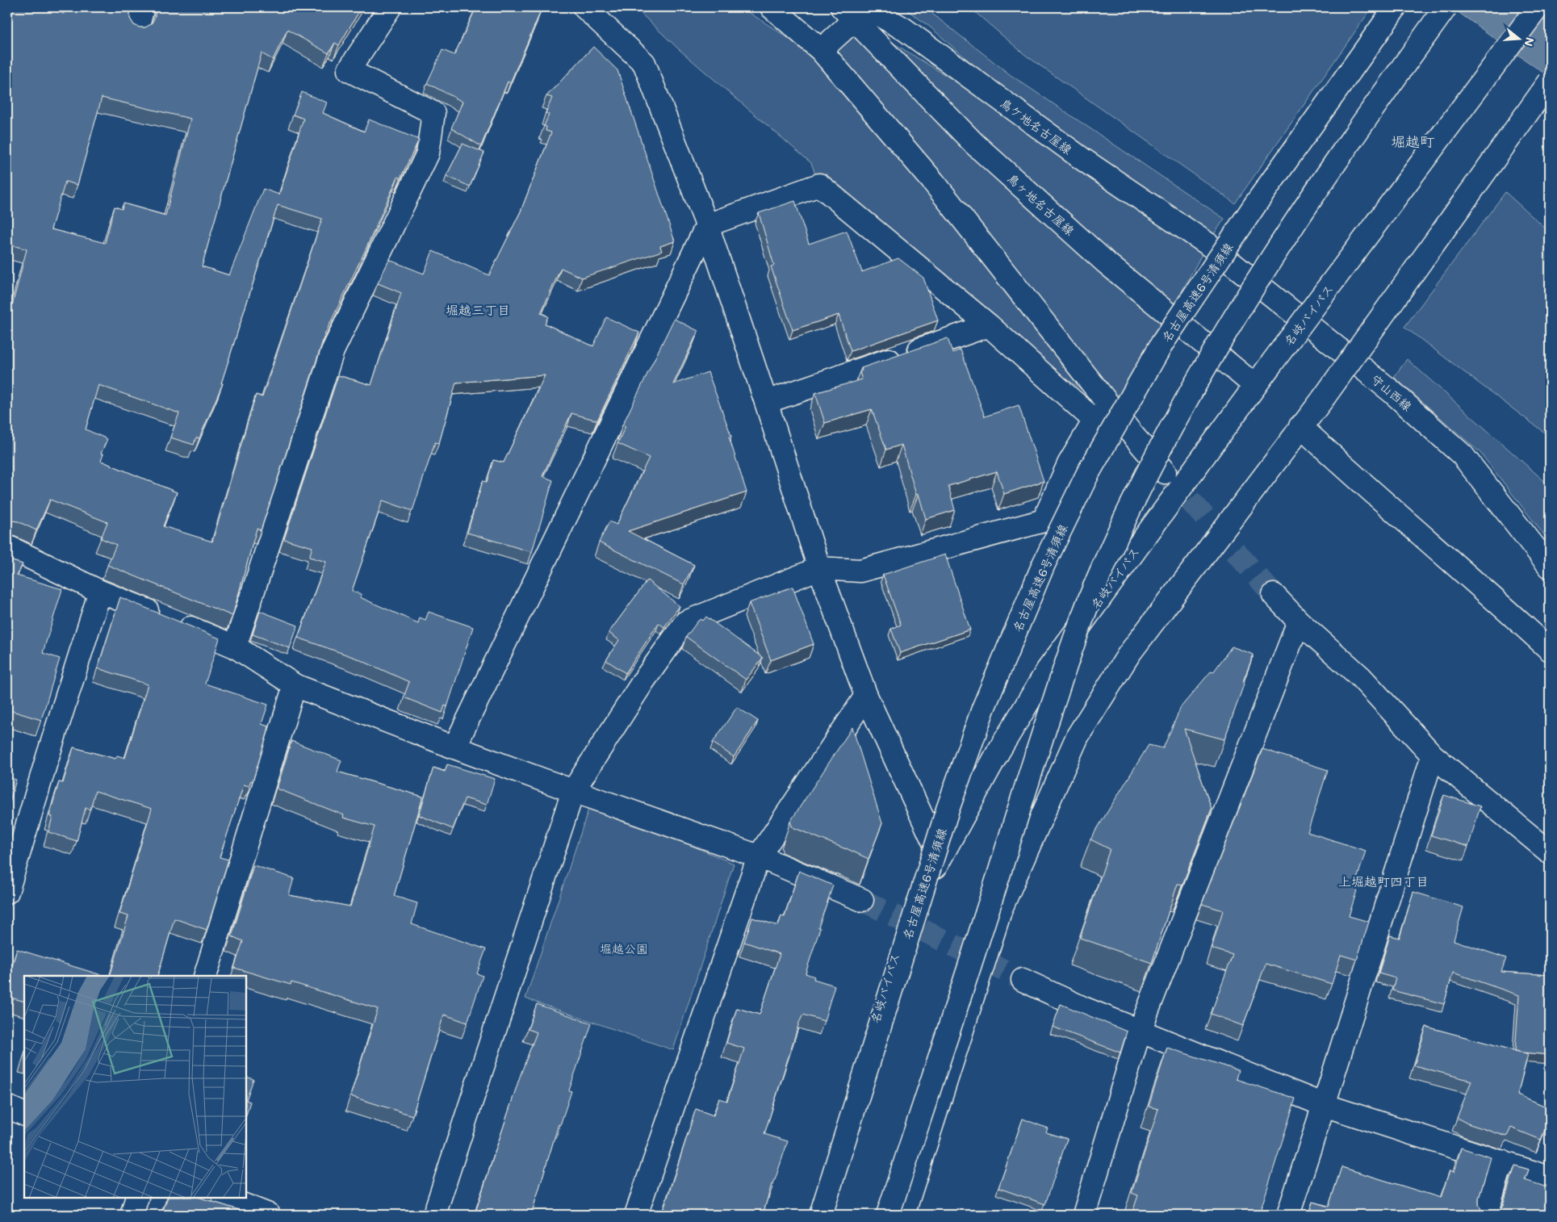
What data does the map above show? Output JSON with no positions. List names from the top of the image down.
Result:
{
  "streets": {
    "main road": [
      "鳥ケ地名古屋線",
      "鳥ヶ地名古屋線",
      "名古屋高速6号清須線",
      "名岐バイパス",
      "守山西線"
    ]
  },
  "crossings": [
    ["鳥ケ地名古屋線", "鳥ヶ地名古屋線"],
    ["鳥ケ地名古屋線", "守山西線"],
    ["鳥ヶ地名古屋線", "名岐バイパス"]
  ],
  "districts": ["堀越町", "堀越三丁目", "上堀越町四丁目"],
  "parks": ["堀越公園"],
  "north": "right"
}
